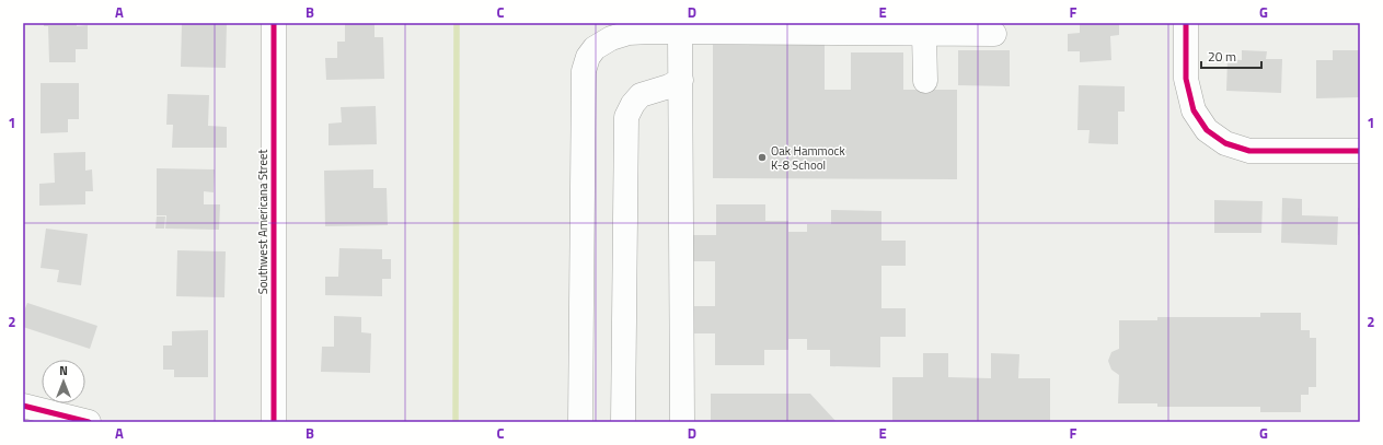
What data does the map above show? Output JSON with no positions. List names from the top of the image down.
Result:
{
  "streets": {
    "street": ["Southwest Americana Street"]
  },
  "places": ["Oak Hammock K-8 School"],
  "scale_bar": "20 m",
  "north": "top",
  "grid": {
    "columns": [
      "A",
      "B",
      "C",
      "D",
      "E",
      "F",
      "G"
    ],
    "rows": ["1", "2"]
  }
}
